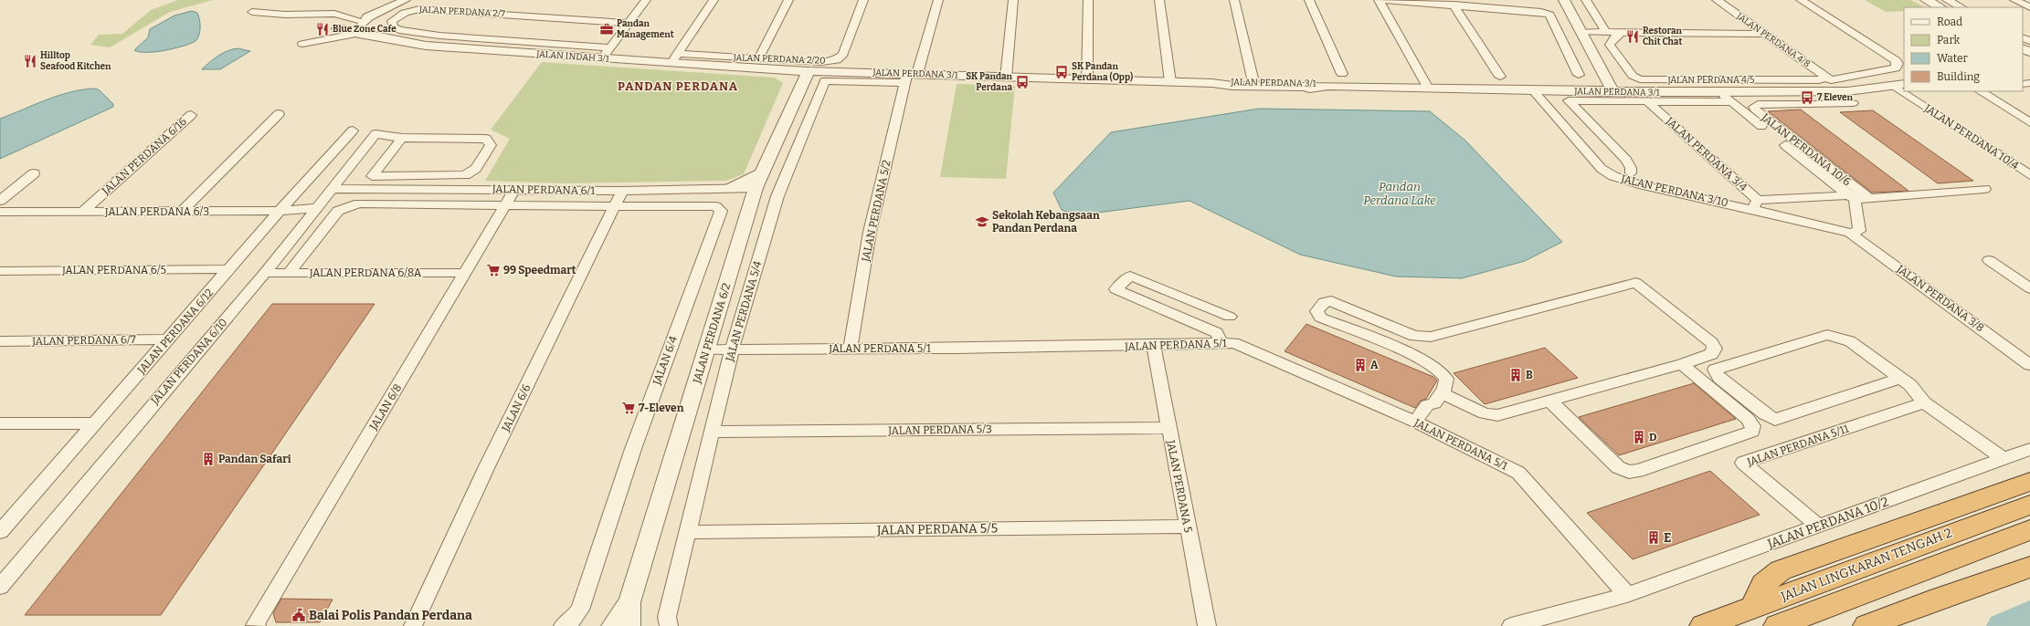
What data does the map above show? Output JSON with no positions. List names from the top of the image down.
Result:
{
  "streets": {
    "highway": ["JALAN LINGKARAN TENGAH 2"],
    "street": [
      "JALAN PERDANA 2/7",
      "JALAN PERDANA 4/8",
      "JALAN INDAH 3/1",
      "JALAN PERDANA 2/20",
      "JALAN PERDANA 3/1",
      "JALAN PERDANA 4/5",
      "JALAN PERDANA 10/4",
      "JALAN PERDANA 10/6",
      "JALAN PERDANA 3/4",
      "JALAN PERDANA 6/16",
      "JALAN PERDANA 6/1",
      "JALAN PERDANA 3/10",
      "JALAN PERDANA 5/2",
      "JALAN PERDANA 6/3",
      "JALAN PERDANA 6/5",
      "JALAN PERDANA 6/8A",
      "JALAN PERDANA 3/8",
      "JALAN PERDANA 5/4",
      "JALAN PERDANA 6/12",
      "JALAN PERDANA 6/2",
      "JALAN PERDANA 6/7",
      "JALAN PERDANA 5/1",
      "JALAN 6/4",
      "JALAN PERDANA 6/10",
      "JALAN 6/8",
      "JALAN 6/6",
      "JALAN PERDANA 5/3",
      "JALAN PERDANA 5/11",
      "JALAN PERDANA 5",
      "JALAN PERDANA 10/2",
      "JALAN PERDANA 5/5"
    ]
  },
  "crossings": [
    ["JALAN PERDANA 4/8", "JALAN PERDANA 3/1"],
    ["JALAN PERDANA 4/8", "JALAN PERDANA 4/5"],
    ["JALAN INDAH 3/1", "JALAN PERDANA 2/20"],
    ["JALAN INDAH 3/1", "JALAN PERDANA 3/1"],
    ["JALAN INDAH 3/1", "JALAN PERDANA 6/2"],
    ["JALAN PERDANA 3/1", "JALAN PERDANA 4/5"],
    ["JALAN PERDANA 3/1", "JALAN PERDANA 3/10"],
    ["JALAN PERDANA 3/1", "JALAN PERDANA 5/2"],
    ["JALAN PERDANA 3/1", "JALAN PERDANA 5/4"],
    ["JALAN PERDANA 3/1", "JALAN PERDANA 6/2"],
    ["JALAN PERDANA 10/6", "JALAN PERDANA 3/4"],
    ["JALAN PERDANA 10/6", "JALAN PERDANA 3/10"],
    ["JALAN PERDANA 3/4", "JALAN PERDANA 3/10"],
    ["JALAN PERDANA 6/16", "JALAN PERDANA 6/3"],
    ["JALAN PERDANA 6/1", "JALAN PERDANA 6/10"],
    ["JALAN PERDANA 6/1", "JALAN 6/8"],
    ["JALAN PERDANA 6/1", "JALAN 6/6"],
    ["JALAN PERDANA 3/10", "JALAN PERDANA 3/8"],
    ["JALAN PERDANA 5/2", "JALAN PERDANA 5/4"],
    ["JALAN PERDANA 5/2", "JALAN PERDANA 5/1"],
    ["JALAN PERDANA 6/3", "JALAN PERDANA 6/12"],
    ["JALAN PERDANA 6/3", "JALAN PERDANA 6/10"],
    ["JALAN PERDANA 6/5", "JALAN PERDANA 6/12"],
    ["JALAN PERDANA 6/8A", "JALAN PERDANA 6/10"],
    ["JALAN PERDANA 6/8A", "JALAN 6/8"],
    ["JALAN PERDANA 5/4", "JALAN PERDANA 5/1"],
    ["JALAN PERDANA 5/4", "JALAN PERDANA 5/3"],
    ["JALAN PERDANA 5/4", "JALAN PERDANA 5/5"],
    ["JALAN PERDANA 6/12", "JALAN PERDANA 6/7"],
    ["JALAN PERDANA 6/2", "JALAN PERDANA 5/1"],
    ["JALAN PERDANA 5/1", "JALAN PERDANA 5"],
    ["JALAN PERDANA 5/1", "JALAN PERDANA 10/2"],
    ["JALAN 6/4", "JALAN 6/6"],
    ["JALAN PERDANA 5/3", "JALAN PERDANA 5"],
    ["JALAN PERDANA 5/11", "JALAN PERDANA 10/2"],
    ["JALAN PERDANA 5", "JALAN PERDANA 5/5"]
  ],
  "districts": ["PANDAN PERDANA"],
  "water": ["Pandan Perdana Lake"],
  "places": {
    "restaurant": ["Blue Zone Cafe", "Restoran Chit Chat", "Hilltop Seafood Kitchen"],
    "office": ["Pandan Management"],
    "bus stop": ["SK Pandan Perdana (Opp)", "SK Pandan Perdana", "7 Eleven"],
    "school or university": ["Sekolah Kebangsaan Pandan Perdana"],
    "supermarket": ["99 Speedmart", "7-Eleven"],
    "building": [
      "A",
      "B",
      "D",
      "Pandan Safari",
      "E"
    ],
    "public building": ["Balai Polis Pandan Perdana"]
  },
  "legend": [
    "Road",
    "Park",
    "Water",
    "Building"
  ]
}
